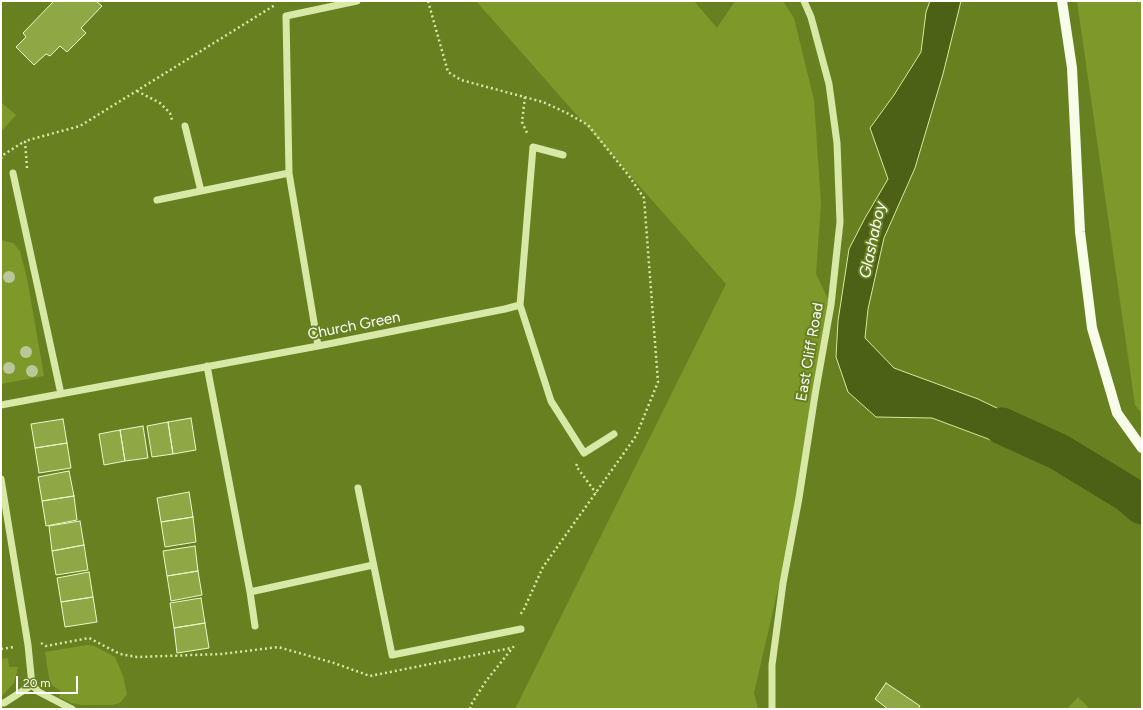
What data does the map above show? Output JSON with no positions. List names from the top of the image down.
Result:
{
  "streets": {
    "street": ["Church Green", "East Cliff Road"]
  },
  "water": ["Glashaboy"],
  "scale_bar": "20 m"
}
